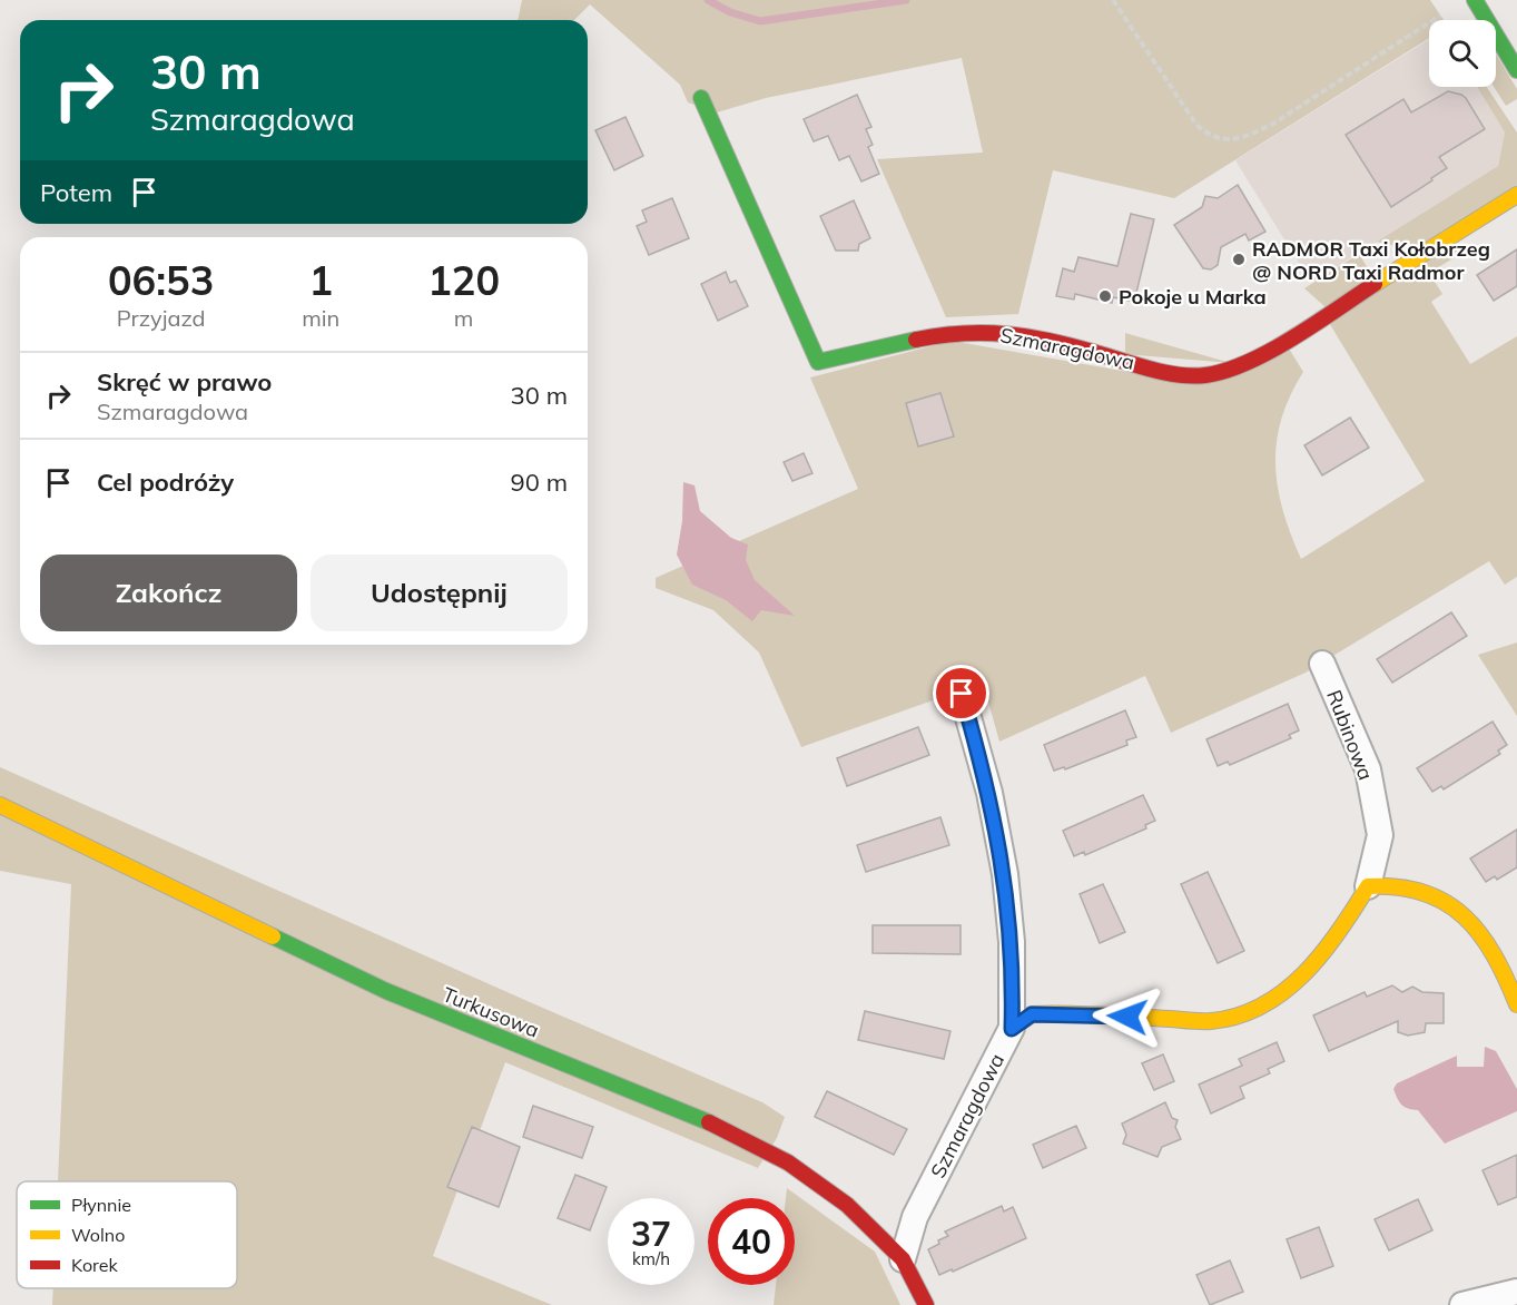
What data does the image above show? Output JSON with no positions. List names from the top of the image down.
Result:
{
  "streets": {
    "street": ["Szmaragdowa", "Rubinowa", "Turkusowa"]
  },
  "crossings": [
    ["Szmaragdowa", "Rubinowa"],
    ["Szmaragdowa", "Turkusowa"]
  ],
  "places": ["RADMOR Taxi Kołobrzeg @ NORD Taxi Radmor", "Pokoje u Marka"],
  "legend": ["Płynnie", "Wolno", "Korek"],
  "page": {
    "turn": ["30 m", "Szmaragdowa"],
    "then": "Potem",
    "eta": [
      "06:53",
      "Przyjazd",
      "1",
      "min",
      "120",
      "m"
    ],
    "list": [
      {
        "name": "Skręć w prawo",
        "note": "Szmaragdowa",
        "value": "30 m"
      },
      {
        "name": "Cel podróży",
        "value": "90 m"
      }
    ],
    "buttons": ["Zakończ", "Udostępnij"],
    "speed": "37 km/h",
    "limit": "40"
  }
}
